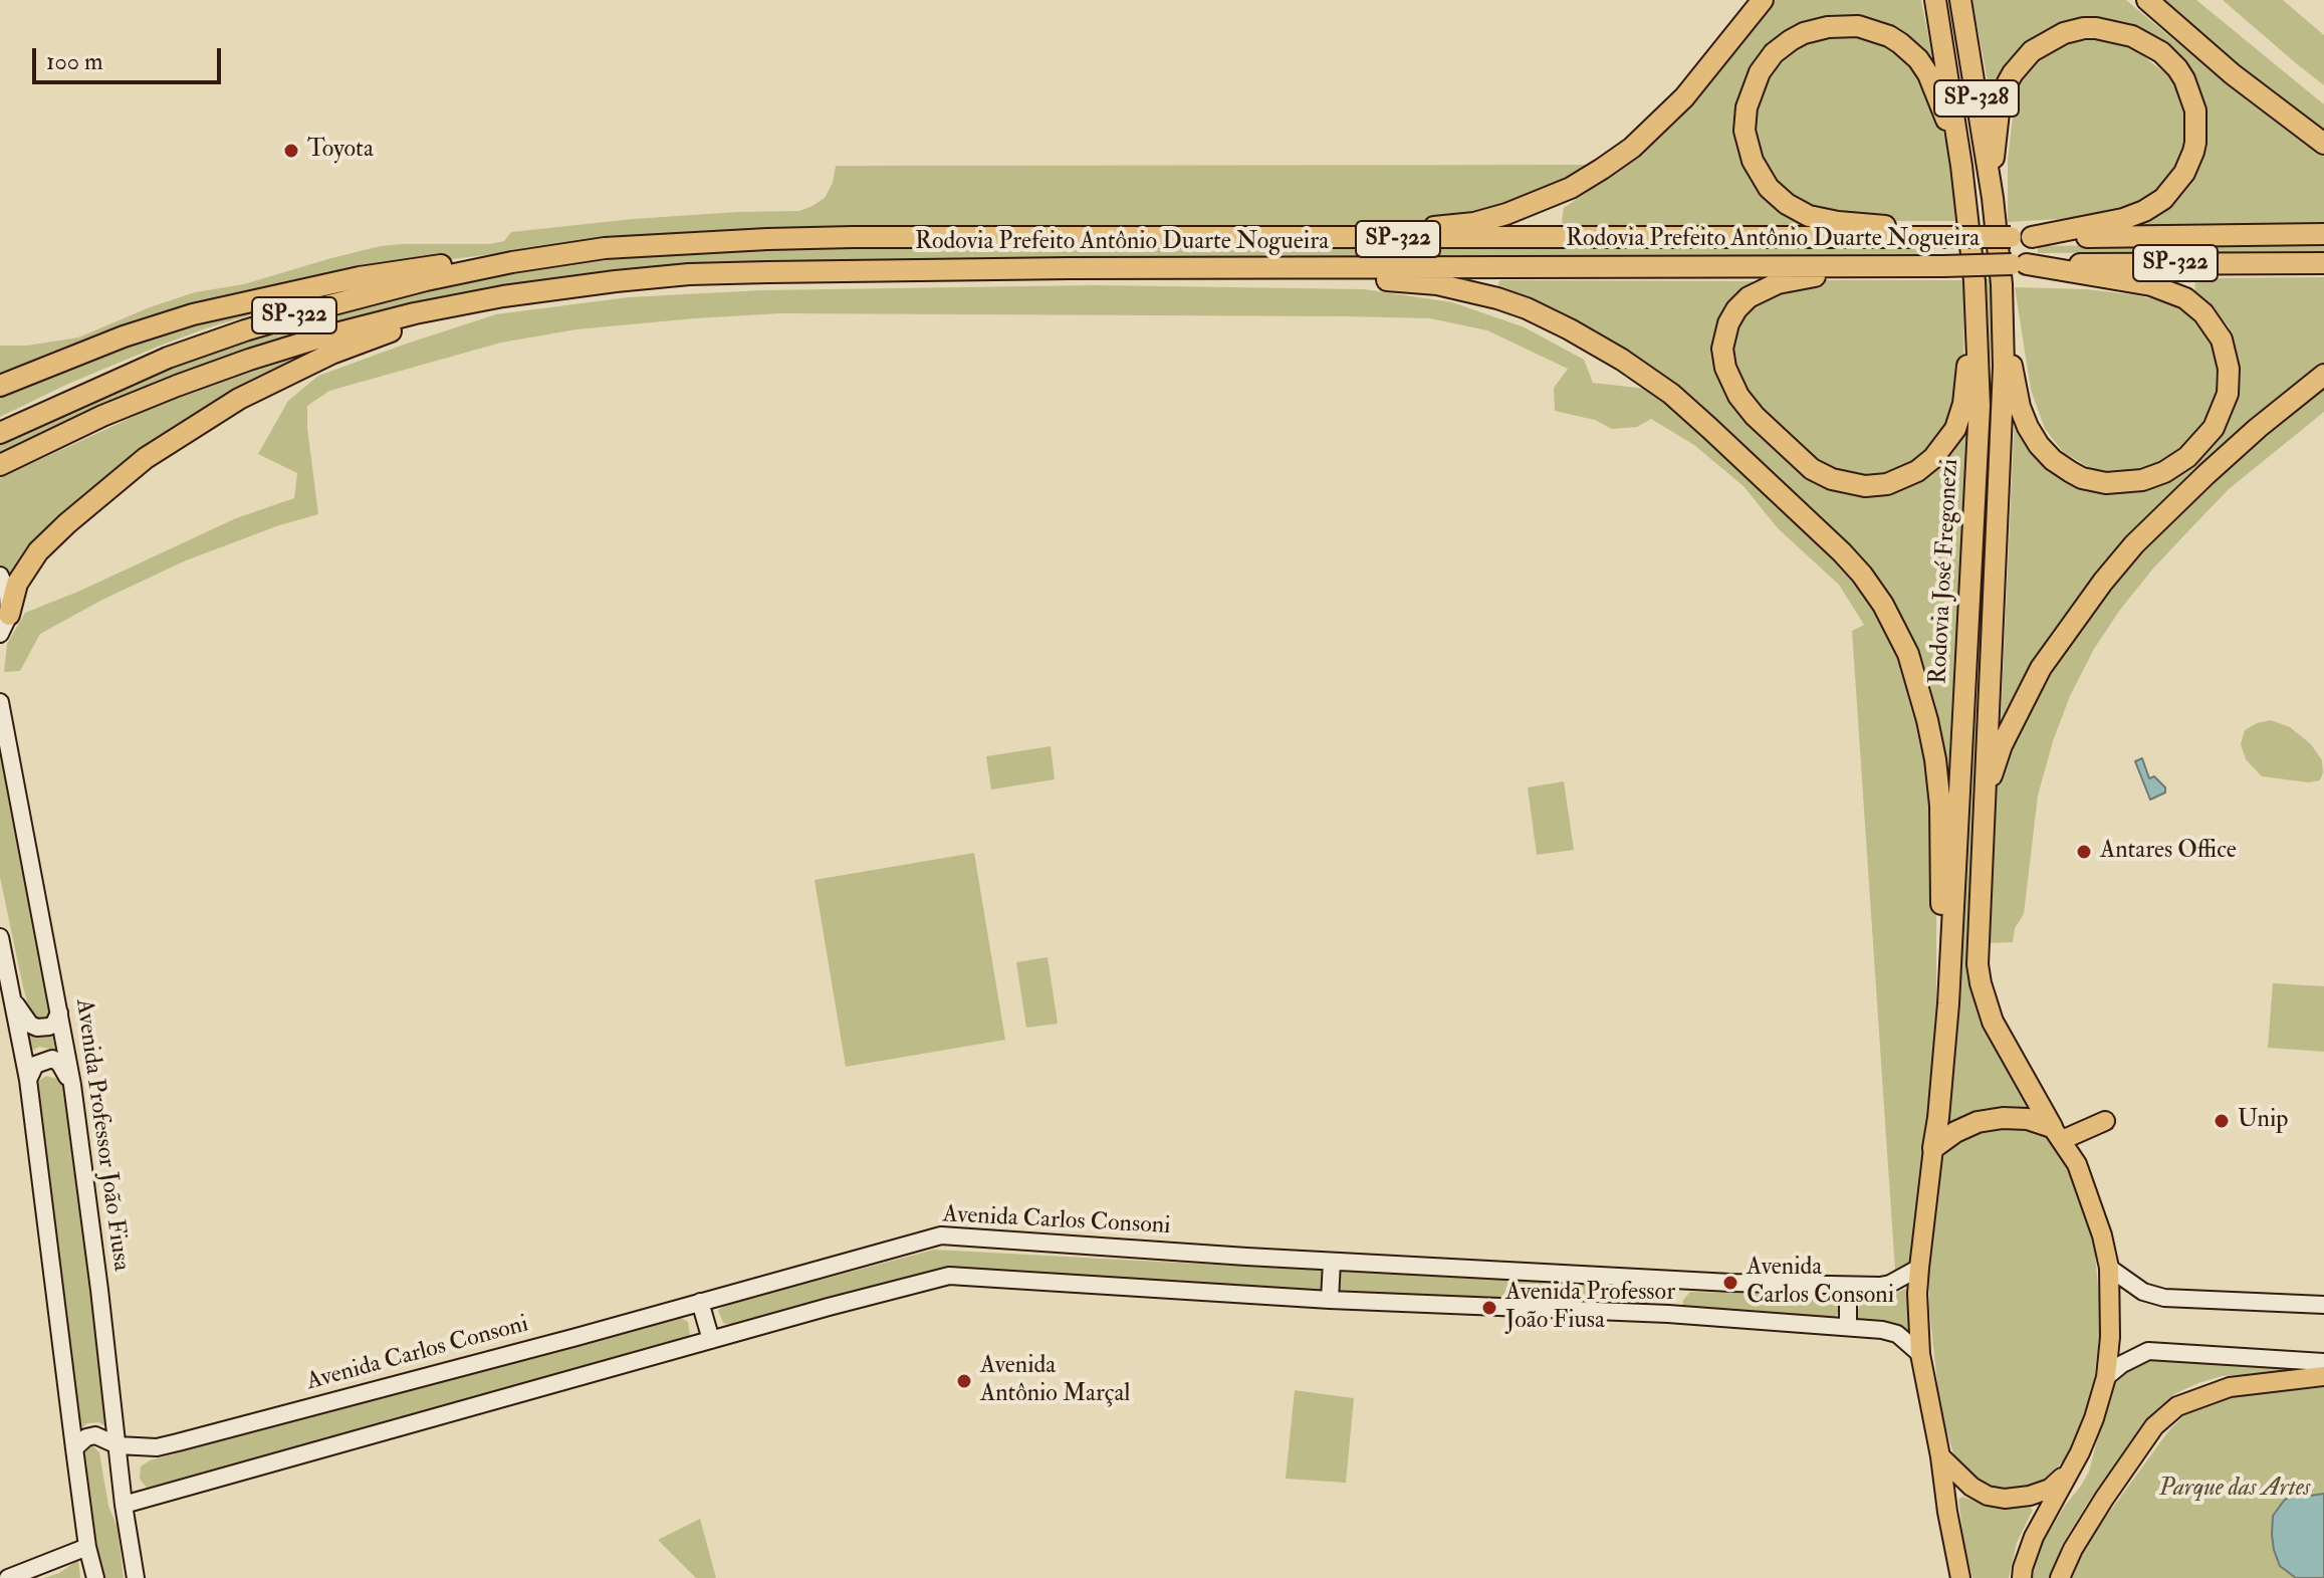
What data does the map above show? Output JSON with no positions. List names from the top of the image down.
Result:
{
  "streets": {
    "highway": [
      "SP-328",
      "SP-322",
      "Rodovia Prefeito Antônio Duarte Nogueira",
      "Rodovia José Fregonezi"
    ],
    "main road": ["Avenida Professor João Fiusa", "Avenida Carlos Consoni"]
  },
  "crossings": [
    ["Avenida Professor João Fiusa", "Avenida Carlos Consoni"]
  ],
  "parks": ["Parque das Artes"],
  "places": [
    "Toyota",
    "Antares Office",
    "Unip",
    "Avenida Carlos Consoni",
    "Avenida Professor João Fiusa",
    "Avenida Antônio Marçal"
  ],
  "scale_bar": "100 m"
}
